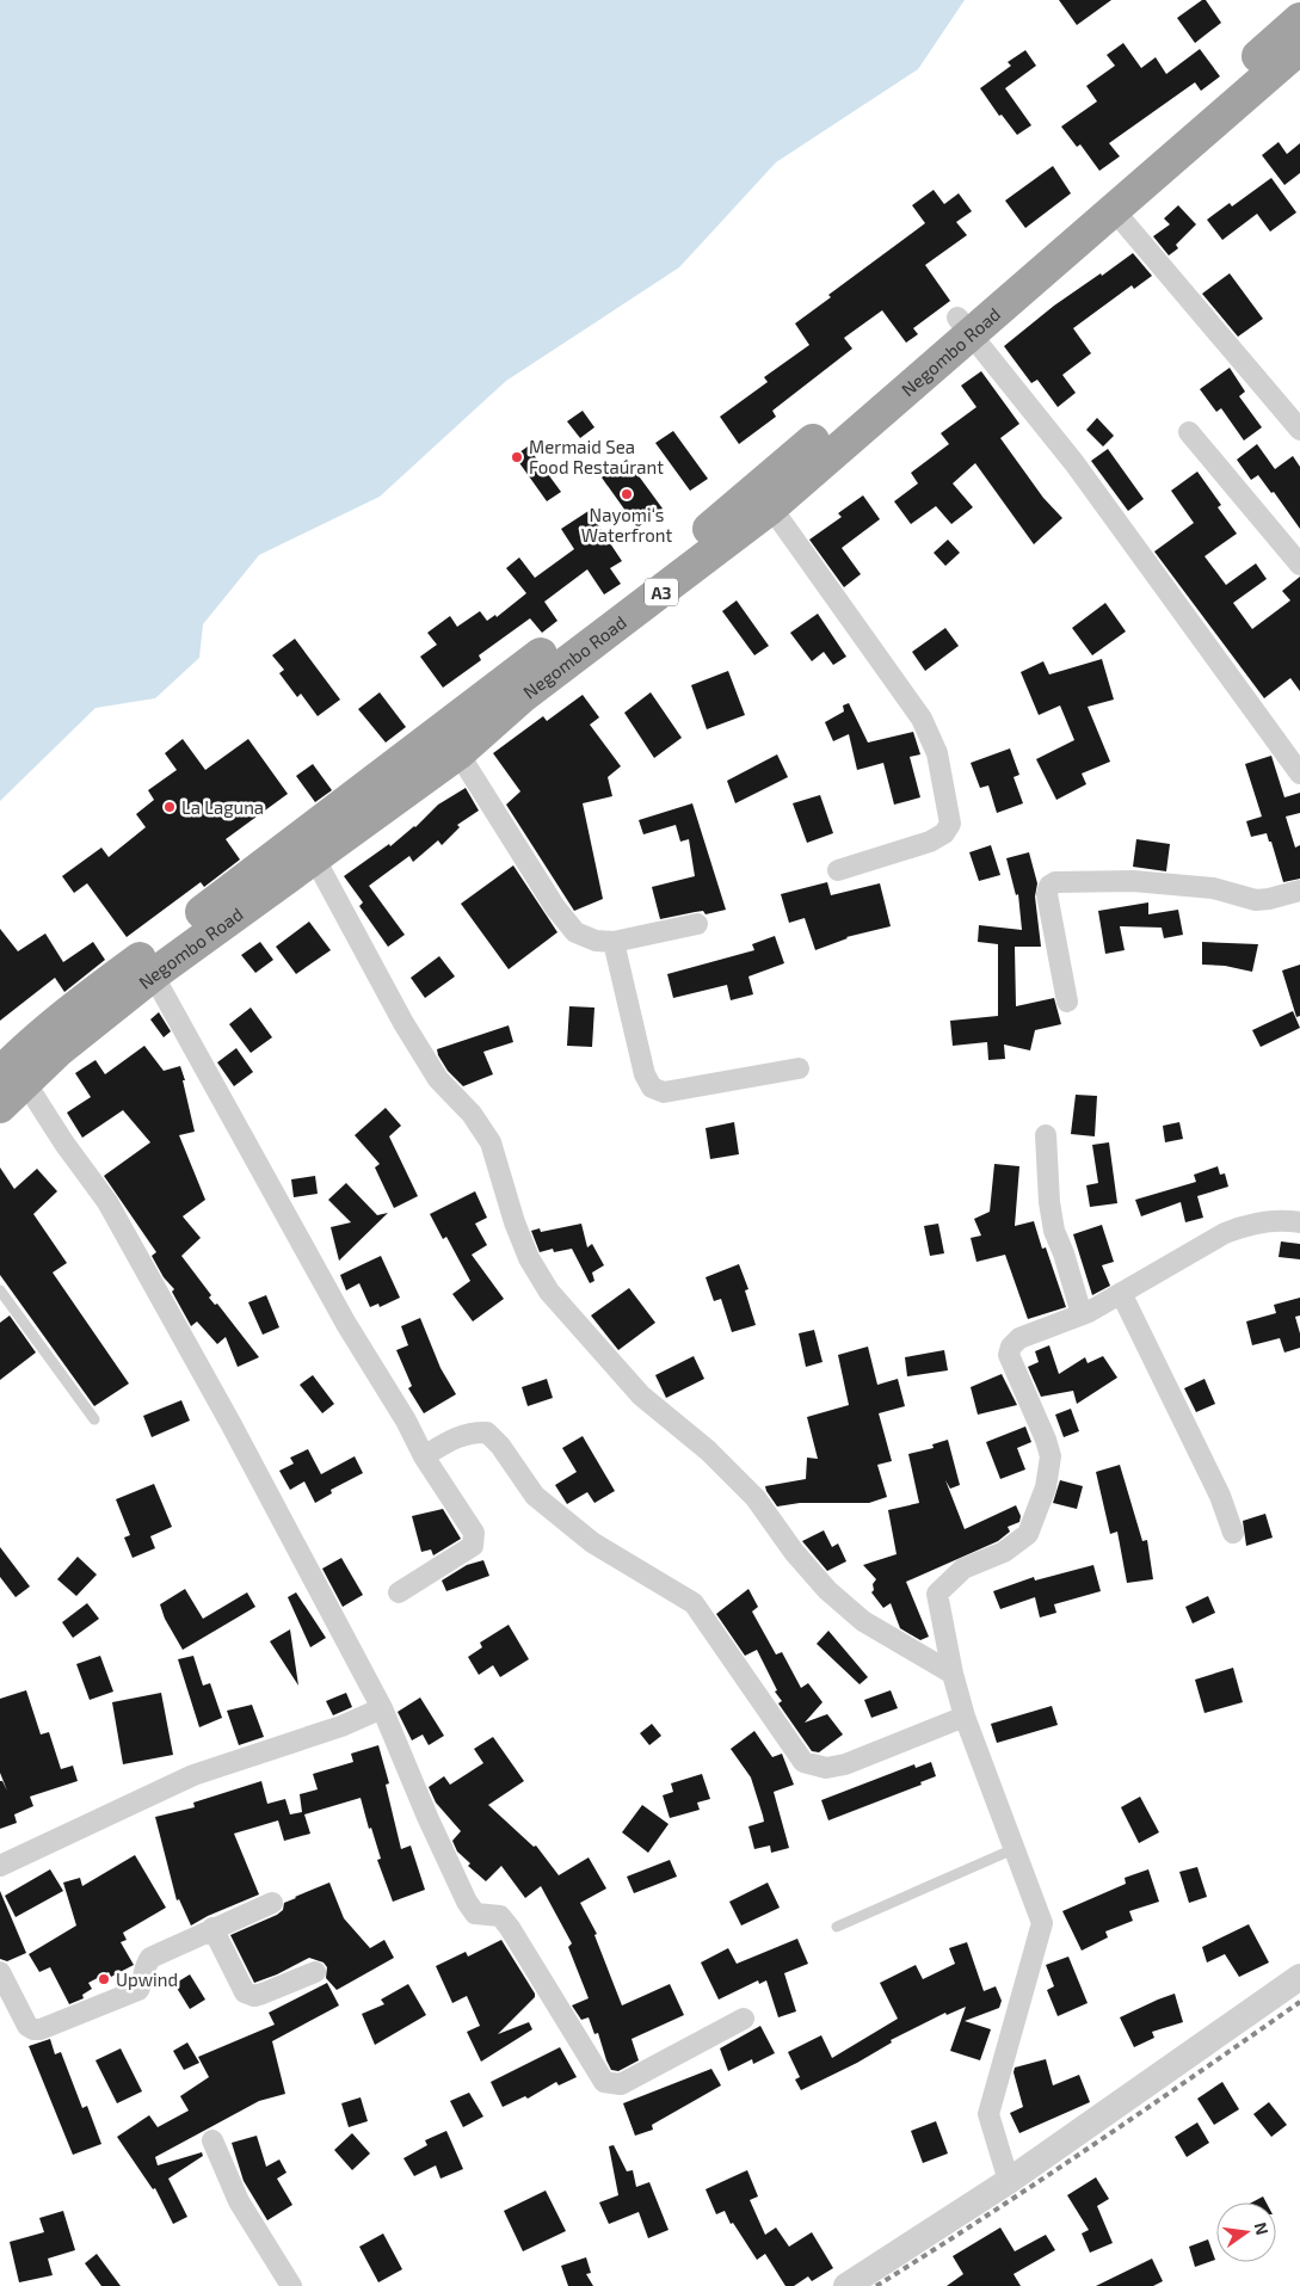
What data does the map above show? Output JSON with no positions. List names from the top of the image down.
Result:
{
  "streets": {
    "highway": ["Negombo Road", "A3"]
  },
  "places": [
    "Mermaid Sea Food Restaurant",
    "Nayomi‘s Waterfront",
    "La Laguna",
    "Upwind"
  ],
  "north": "right"
}
